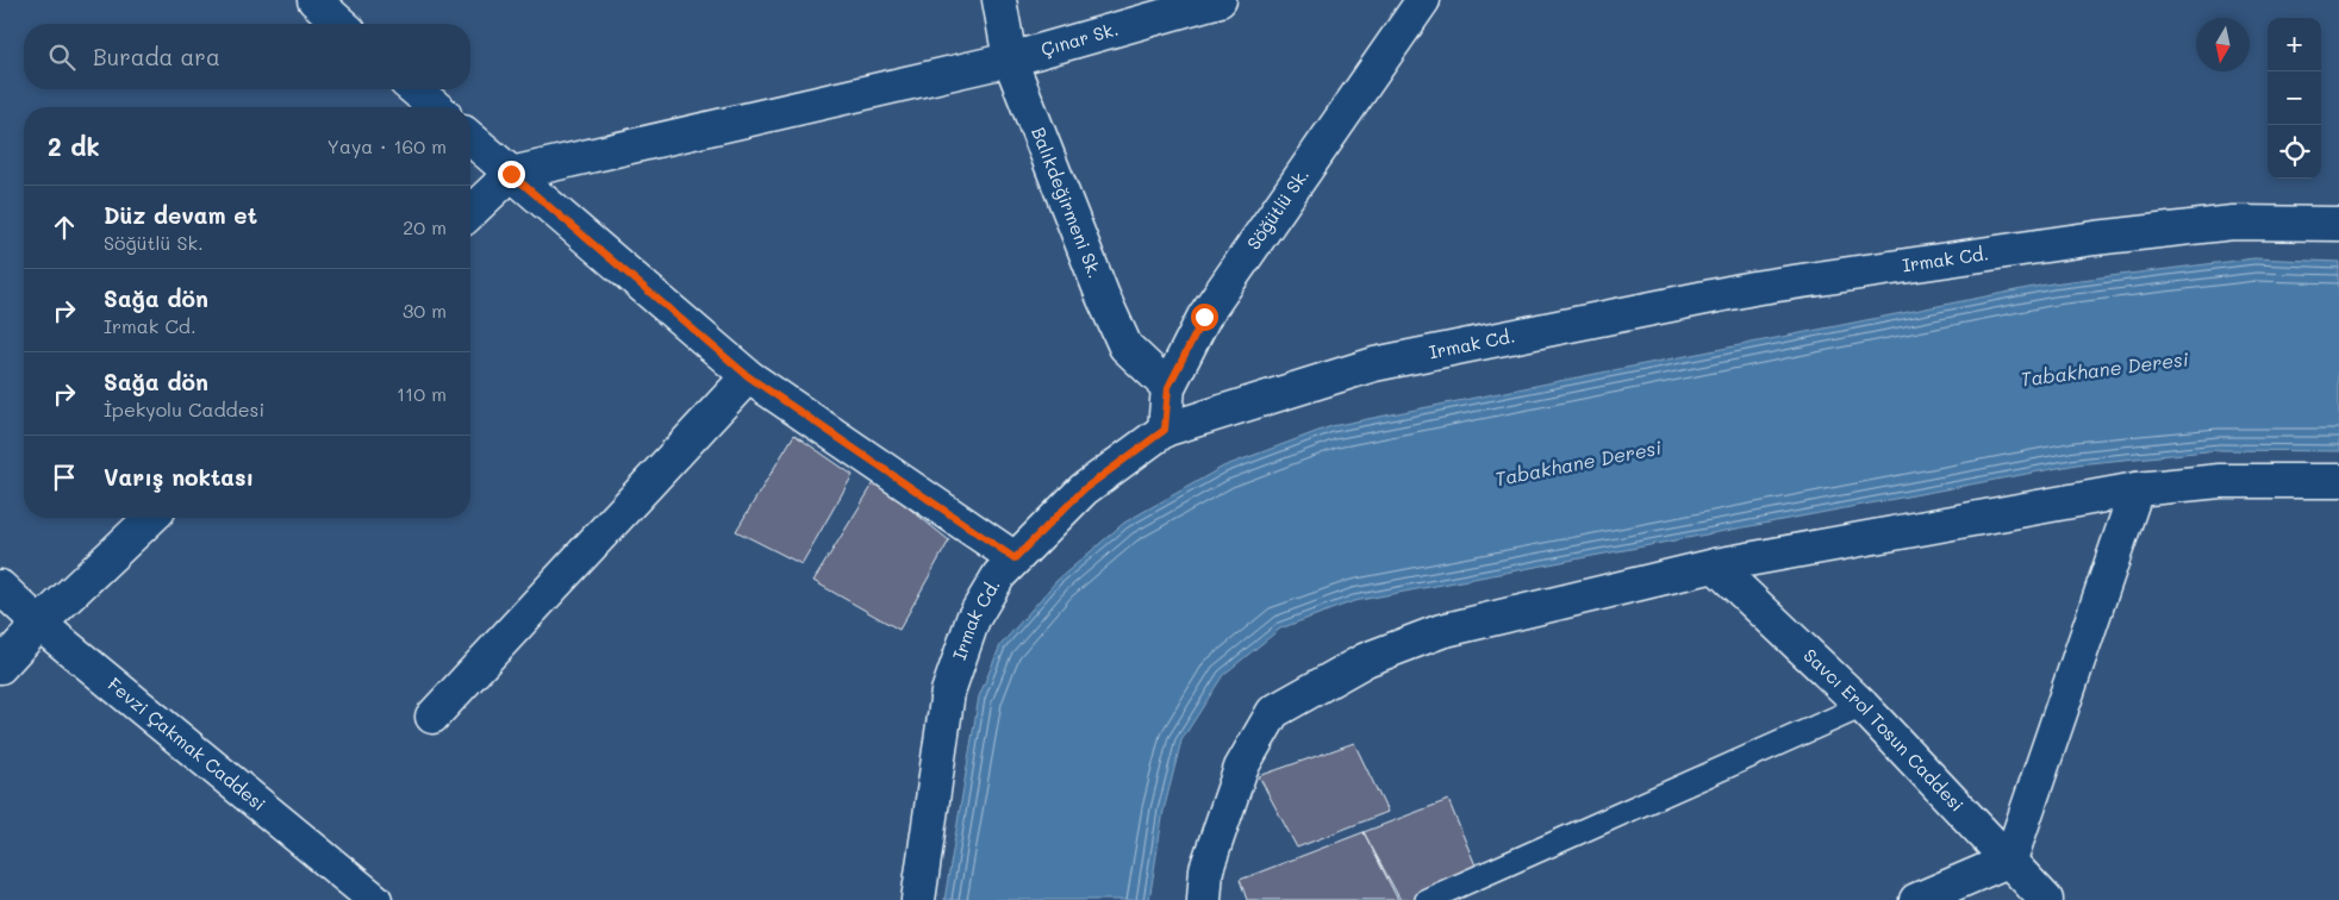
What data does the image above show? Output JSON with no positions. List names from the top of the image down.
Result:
{
  "streets": {
    "street": [
      "Çınar Sk.",
      "Balıkdeğirmeni Sk.",
      "Söğütlü Sk.",
      "Irmak Cd.",
      "Savcı Erol Tosun Caddesi",
      "Fevzi Çakmak Caddesi"
    ]
  },
  "crossings": [
    ["Çınar Sk.", "Balıkdeğirmeni Sk."],
    ["Balıkdeğirmeni Sk.", "Söğütlü Sk."],
    ["Söğütlü Sk.", "Irmak Cd."]
  ],
  "water": ["Tabakhane Deresi"],
  "north": "bottom",
  "page": {
    "map_buttons": ["+", "−"],
    "search": "Burada ara",
    "heading": ["2 dk", "Yaya · 160 m"],
    "list": [
      ["Düz devam et", "Söğütlü Sk.", "20 m"],
      ["Sağa dön", "Irmak Cd.", "30 m"],
      ["Sağa dön", "İpekyolu Caddesi", "110 m"],
      "Varış noktası"
    ]
  }
}
